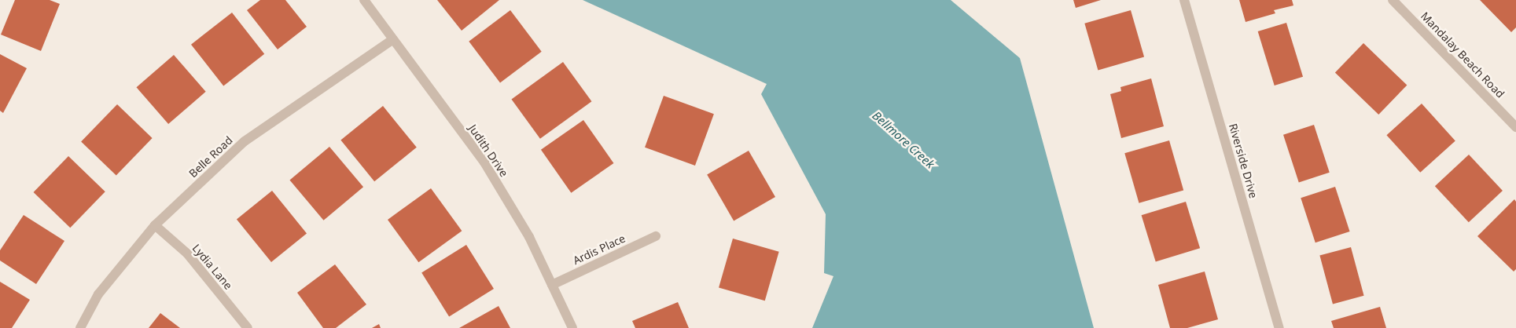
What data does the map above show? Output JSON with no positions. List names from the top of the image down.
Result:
{
  "streets": {
    "street": [
      "Mandalay Beach Road",
      "Judith Drive",
      "Belle Road",
      "Riverside Drive",
      "Ardis Place",
      "Lydia Lane"
    ]
  },
  "crossings": [
    ["Judith Drive", "Belle Road"],
    ["Judith Drive", "Ardis Place"],
    ["Belle Road", "Lydia Lane"]
  ],
  "water": ["Bellmore Creek"]
}
